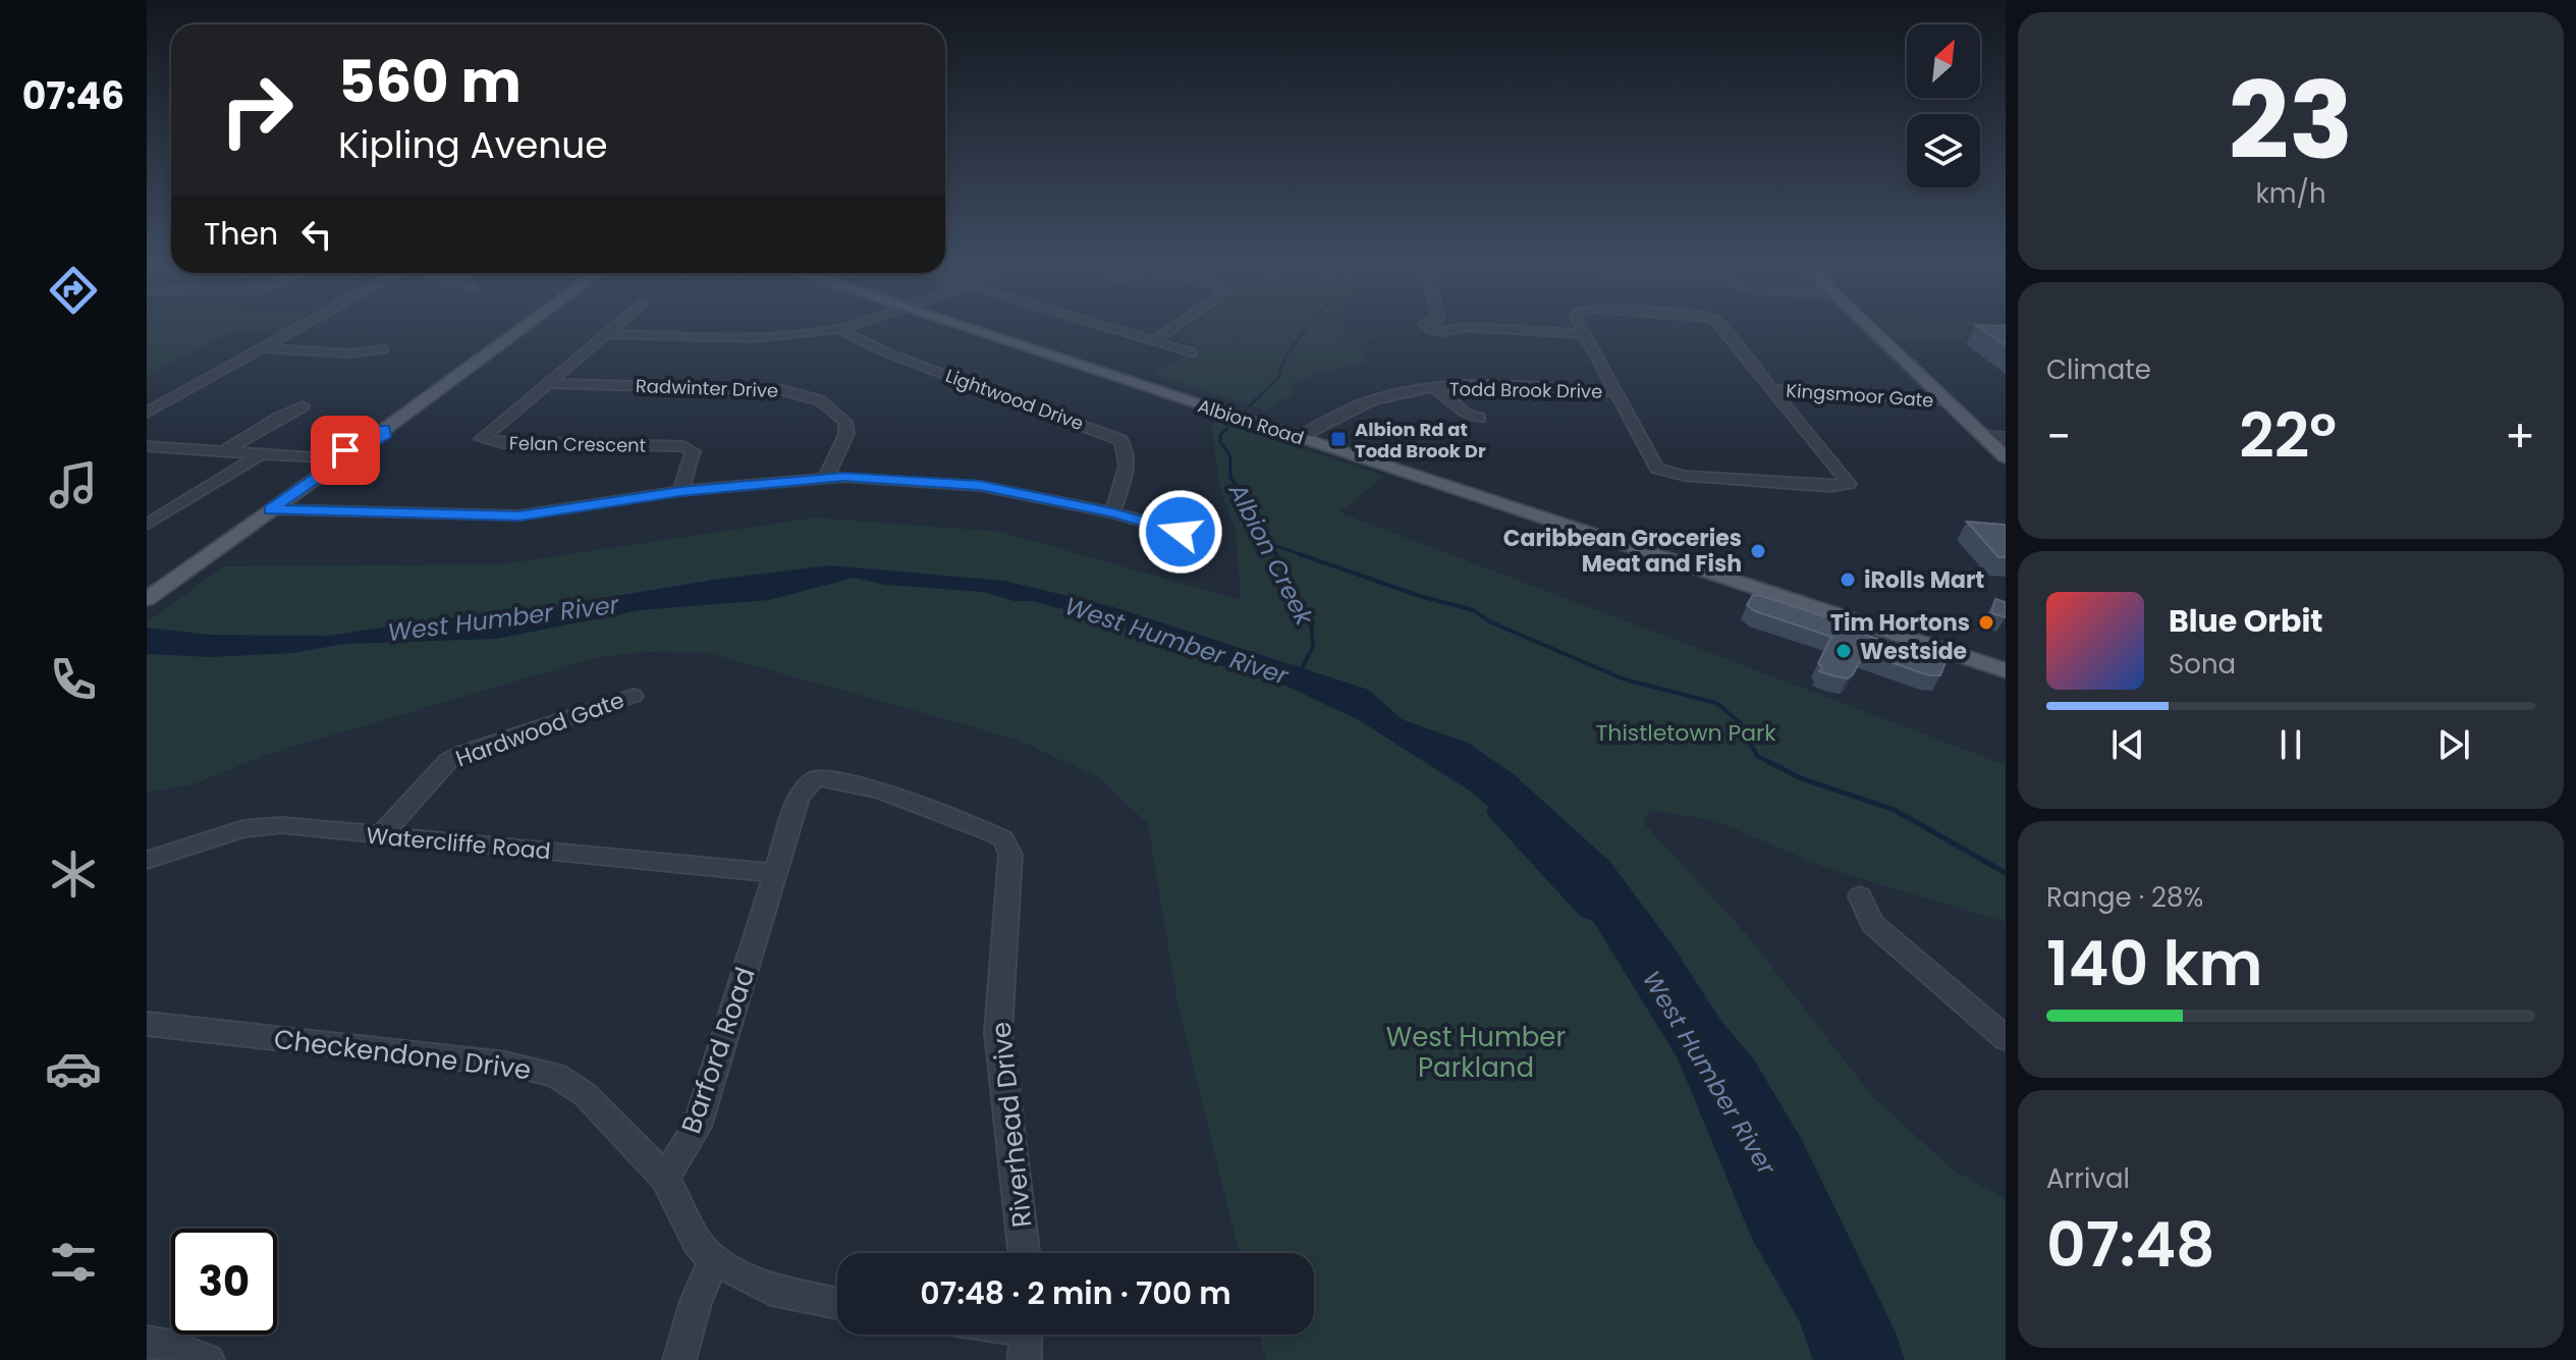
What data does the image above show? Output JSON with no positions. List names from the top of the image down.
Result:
{
  "streets": {
    "main road": ["Albion Road"],
    "street": [
      "Radwinter Drive",
      "Todd Brook Drive",
      "Kingsmoor Gate",
      "Lightwood Drive",
      "Felan Crescent",
      "Hardwood Gate",
      "Watercliffe Road",
      "Barford Road",
      "Checkendone Drive",
      "Riverhead Drive"
    ]
  },
  "crossings": [
    ["Radwinter Drive", "Felan Crescent"],
    ["Todd Brook Drive", "Albion Road"],
    ["Hardwood Gate", "Watercliffe Road"],
    ["Watercliffe Road", "Barford Road"],
    ["Barford Road", "Checkendone Drive"],
    ["Barford Road", "Riverhead Drive"]
  ],
  "water": ["Albion Creek", "West Humber River"],
  "parks": ["Thistletown Park", "West Humber Parkland"],
  "places": {
    "transit": ["Albion Rd at Todd Brook Dr"],
    "other": [
      "Caribbean Groceries Meat and Fish",
      "iRolls Mart",
      "Tim Hortons",
      "Westside"
    ]
  },
  "north": "top right",
  "page": {
    "tabs": "07:46",
    "tile": [
      ["23", "km/h"],
      "Climate",
      ["Range · 28%", "140 km"],
      ["Arrival", "07:48"]
    ],
    "turn": ["560 m", "Kipling Avenue"],
    "then": "Then",
    "heat": ["−", "22°", "+"],
    "song": ["Blue Orbit", "Sona"],
    "limit": "30",
    "trip": "07:48 · 2 min · 700 m"
  }
}
